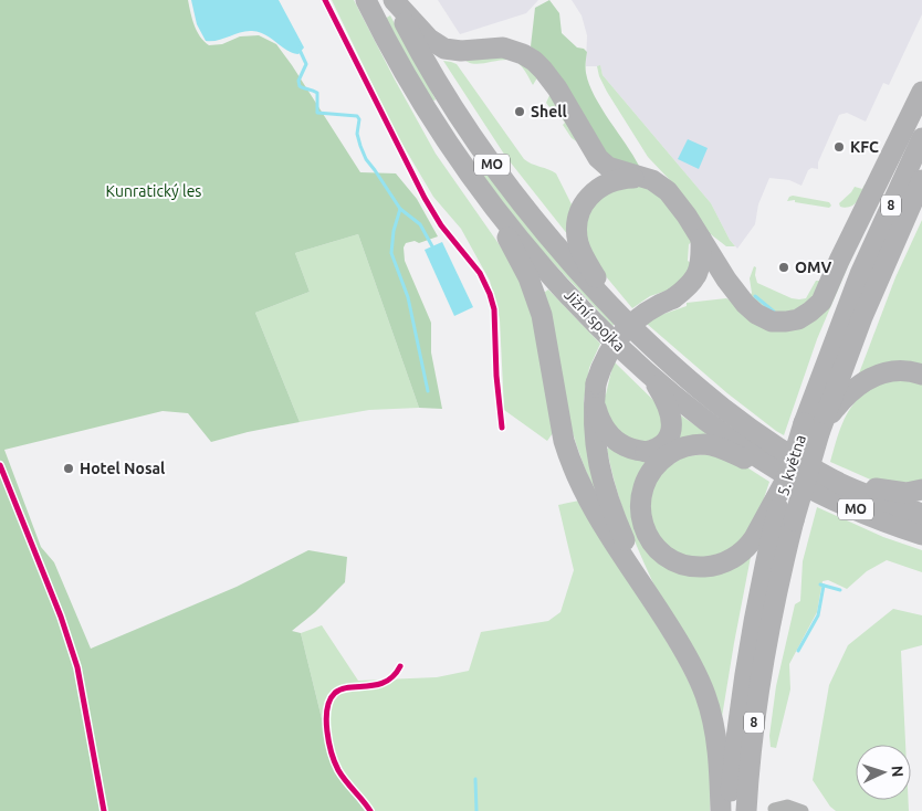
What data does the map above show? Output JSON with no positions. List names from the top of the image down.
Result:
{
  "streets": {
    "highway": [
      "MO",
      "8",
      "Jižní spojka",
      "5. května"
    ]
  },
  "crossings": [
    ["Jižní spojka", "5. května"]
  ],
  "parks": ["Kunratický les"],
  "places": [
    "Shell",
    "KFC",
    "OMV",
    "Hotel Nosal"
  ],
  "north": "right"
}
